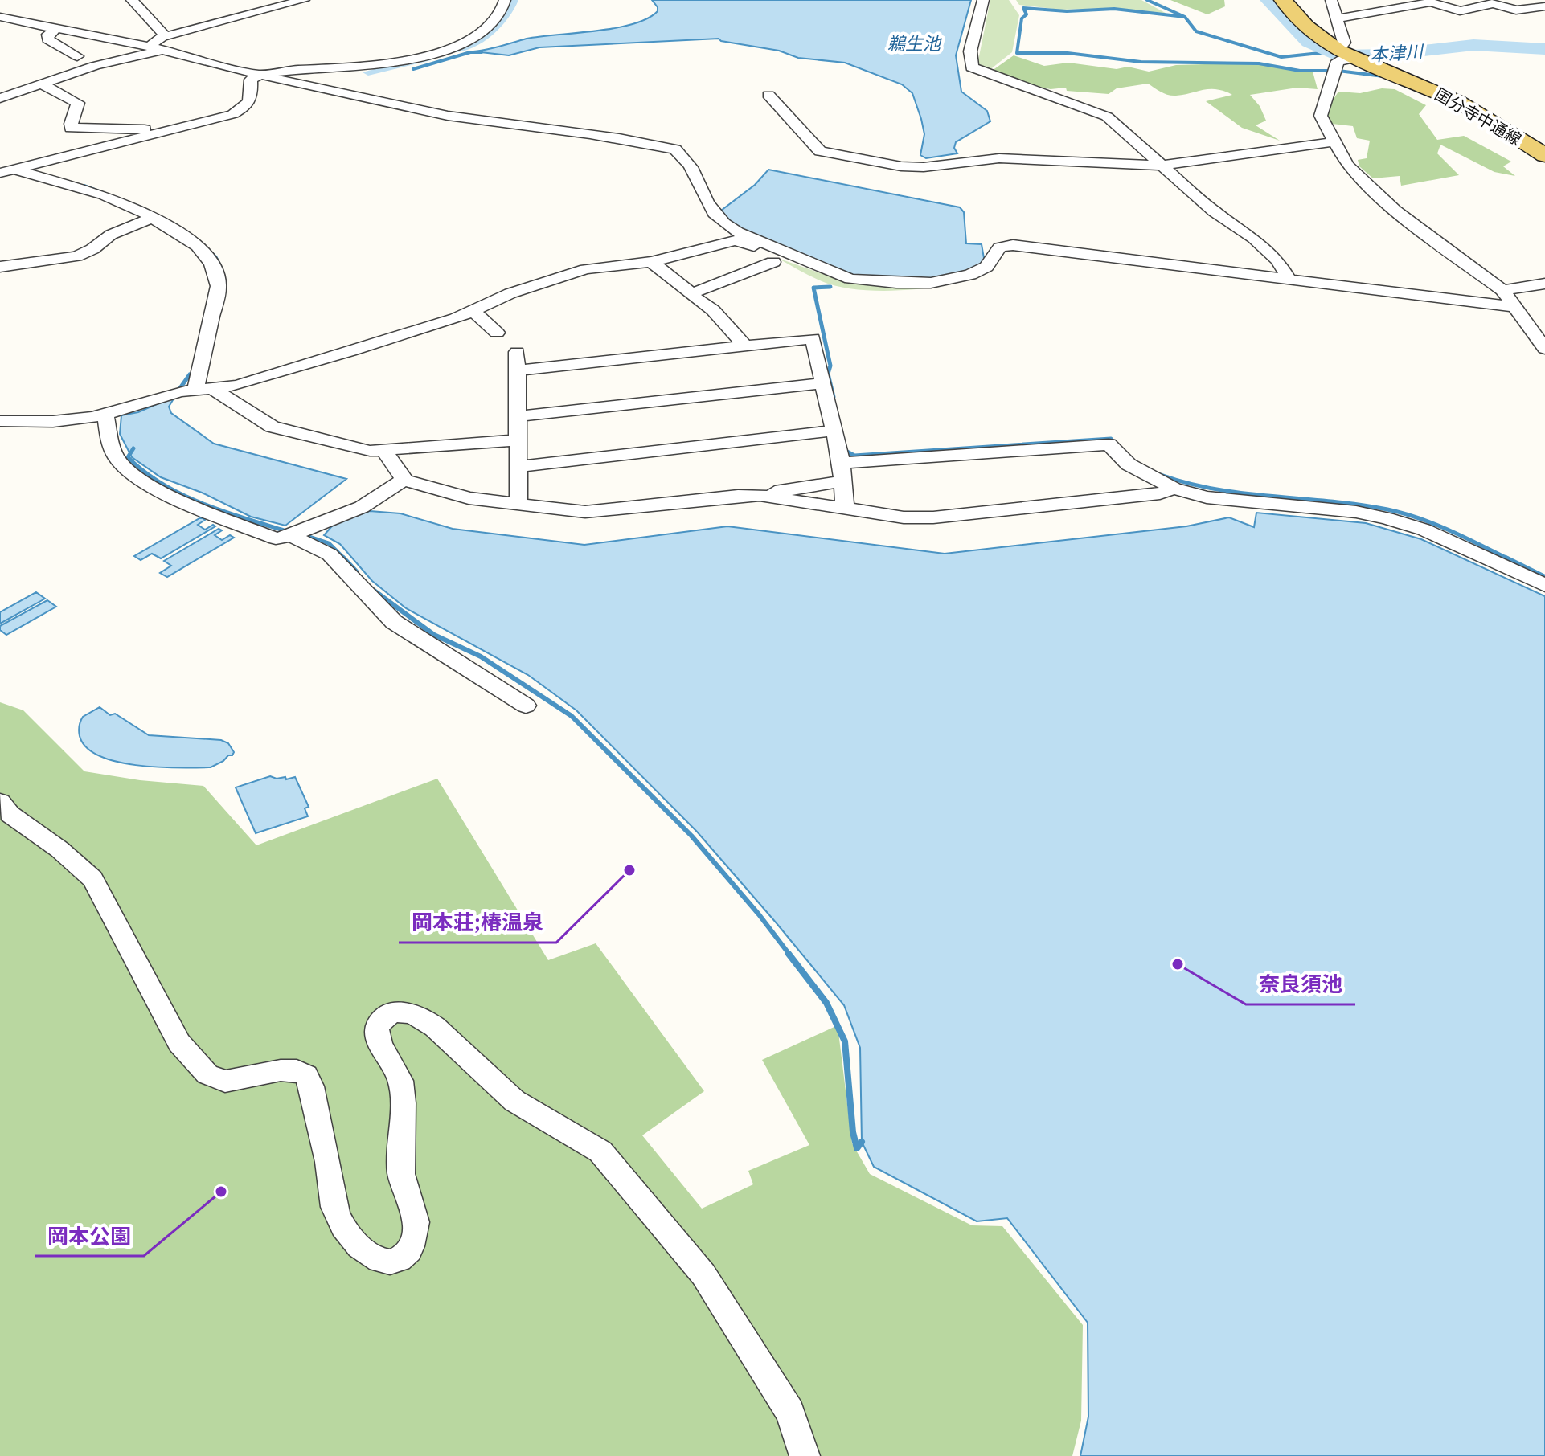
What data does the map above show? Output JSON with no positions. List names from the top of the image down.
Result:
{
  "streets": {
    "main road": ["国分寺中通線"]
  },
  "water": ["鵜生池", "本津川"],
  "places": ["岡本荘;椿温泉", "奈良須池", "岡本公園"]
}
